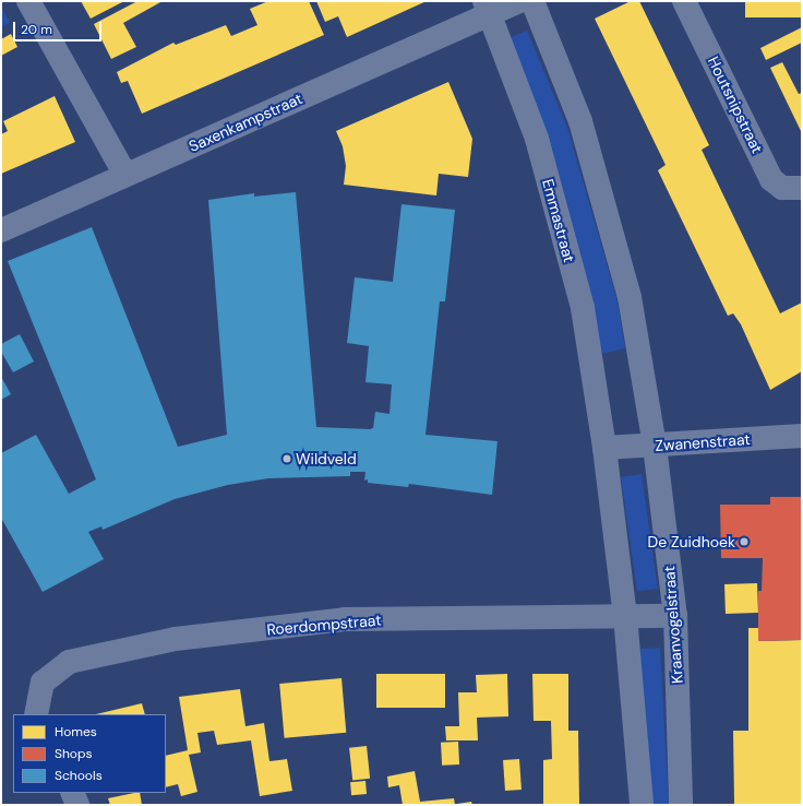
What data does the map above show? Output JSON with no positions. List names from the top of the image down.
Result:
{
  "streets": {
    "street": [
      "Houtsnipstraat",
      "Saxenkampstraat",
      "Emmastraat",
      "Zwanenstraat",
      "Roerdompstraat",
      "Kraanvogelstraat"
    ]
  },
  "crossings": [
    ["Saxenkampstraat", "Emmastraat"],
    ["Emmastraat", "Zwanenstraat"],
    ["Zwanenstraat", "Kraanvogelstraat"],
    ["Roerdompstraat", "Kraanvogelstraat"]
  ],
  "places": ["Wildveld", "De Zuidhoek"],
  "legend": ["Homes", "Shops", "Schools"],
  "scale_bar": "20 m"
}
